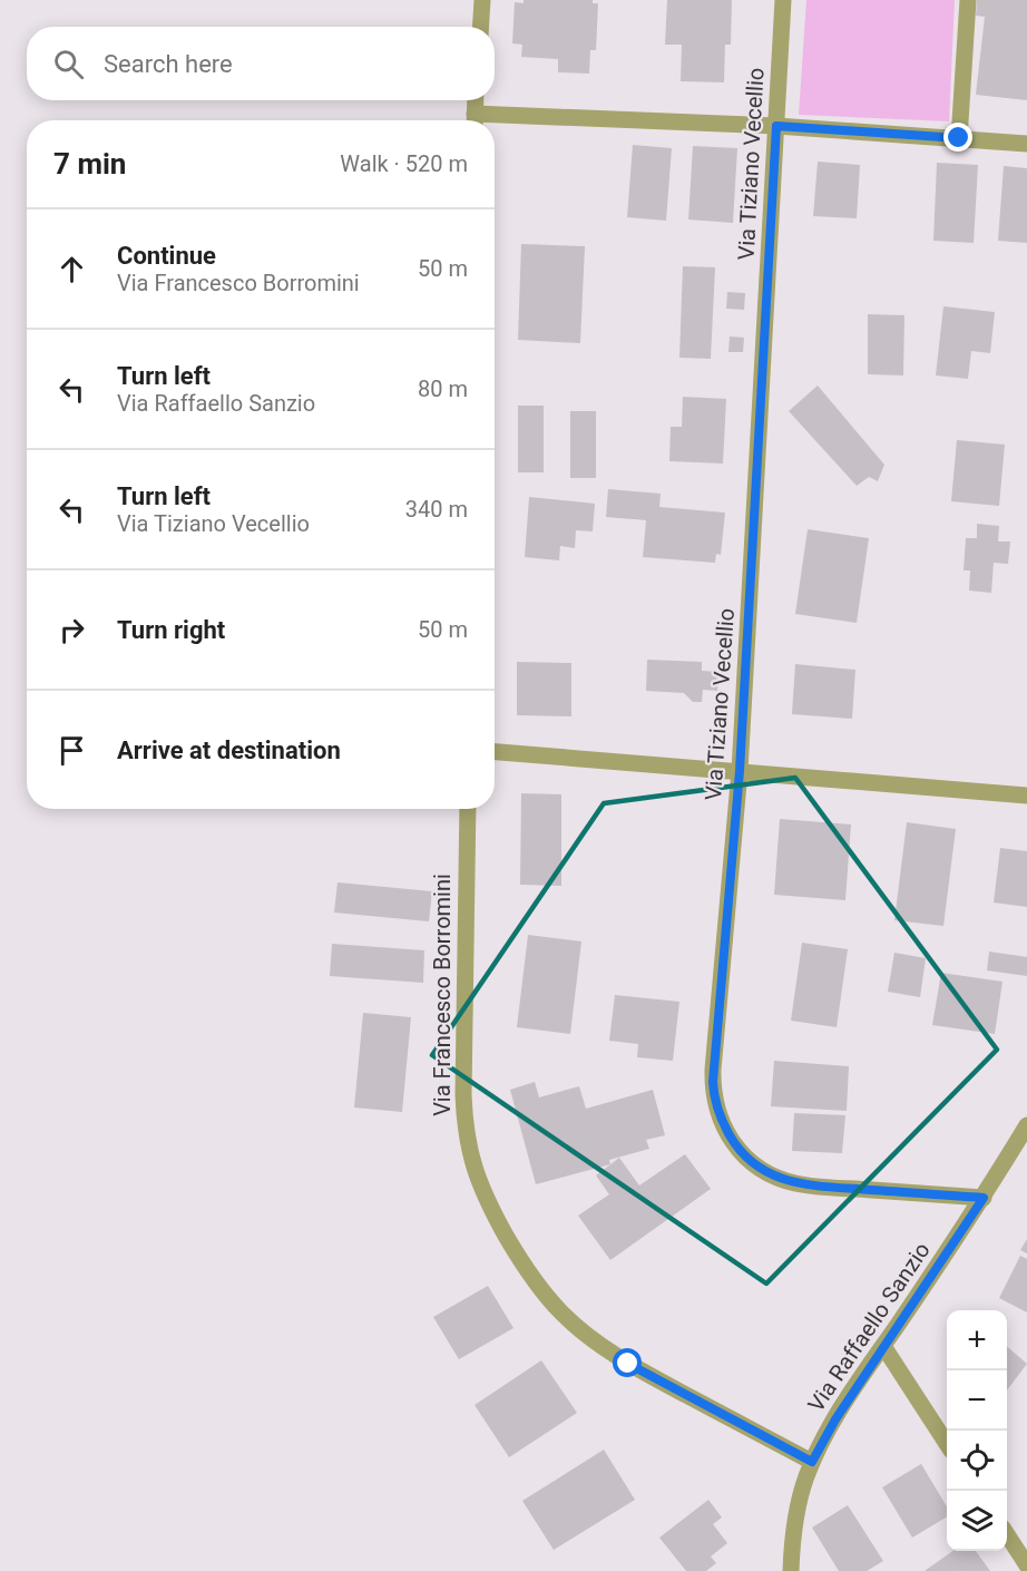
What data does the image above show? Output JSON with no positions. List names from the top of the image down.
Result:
{
  "streets": {
    "street": ["Via Tiziano Vecellio", "Via Francesco Borromini", "Via Raffaello Sanzio"]
  },
  "crossings": [
    ["Via Tiziano Vecellio", "Via Raffaello Sanzio"],
    ["Via Francesco Borromini", "Via Raffaello Sanzio"]
  ],
  "page": {
    "search": "Search here",
    "heading": ["7 min", "Walk · 520 m"],
    "list": [
      ["Continue", "Via Francesco Borromini", "50 m"],
      ["Turn left", "Via Raffaello Sanzio", "80 m"],
      ["Turn left", "Via Tiziano Vecellio", "340 m"],
      ["Turn right", "50 m"],
      "Arrive at destination"
    ],
    "map_buttons": ["+", "−"]
  }
}
